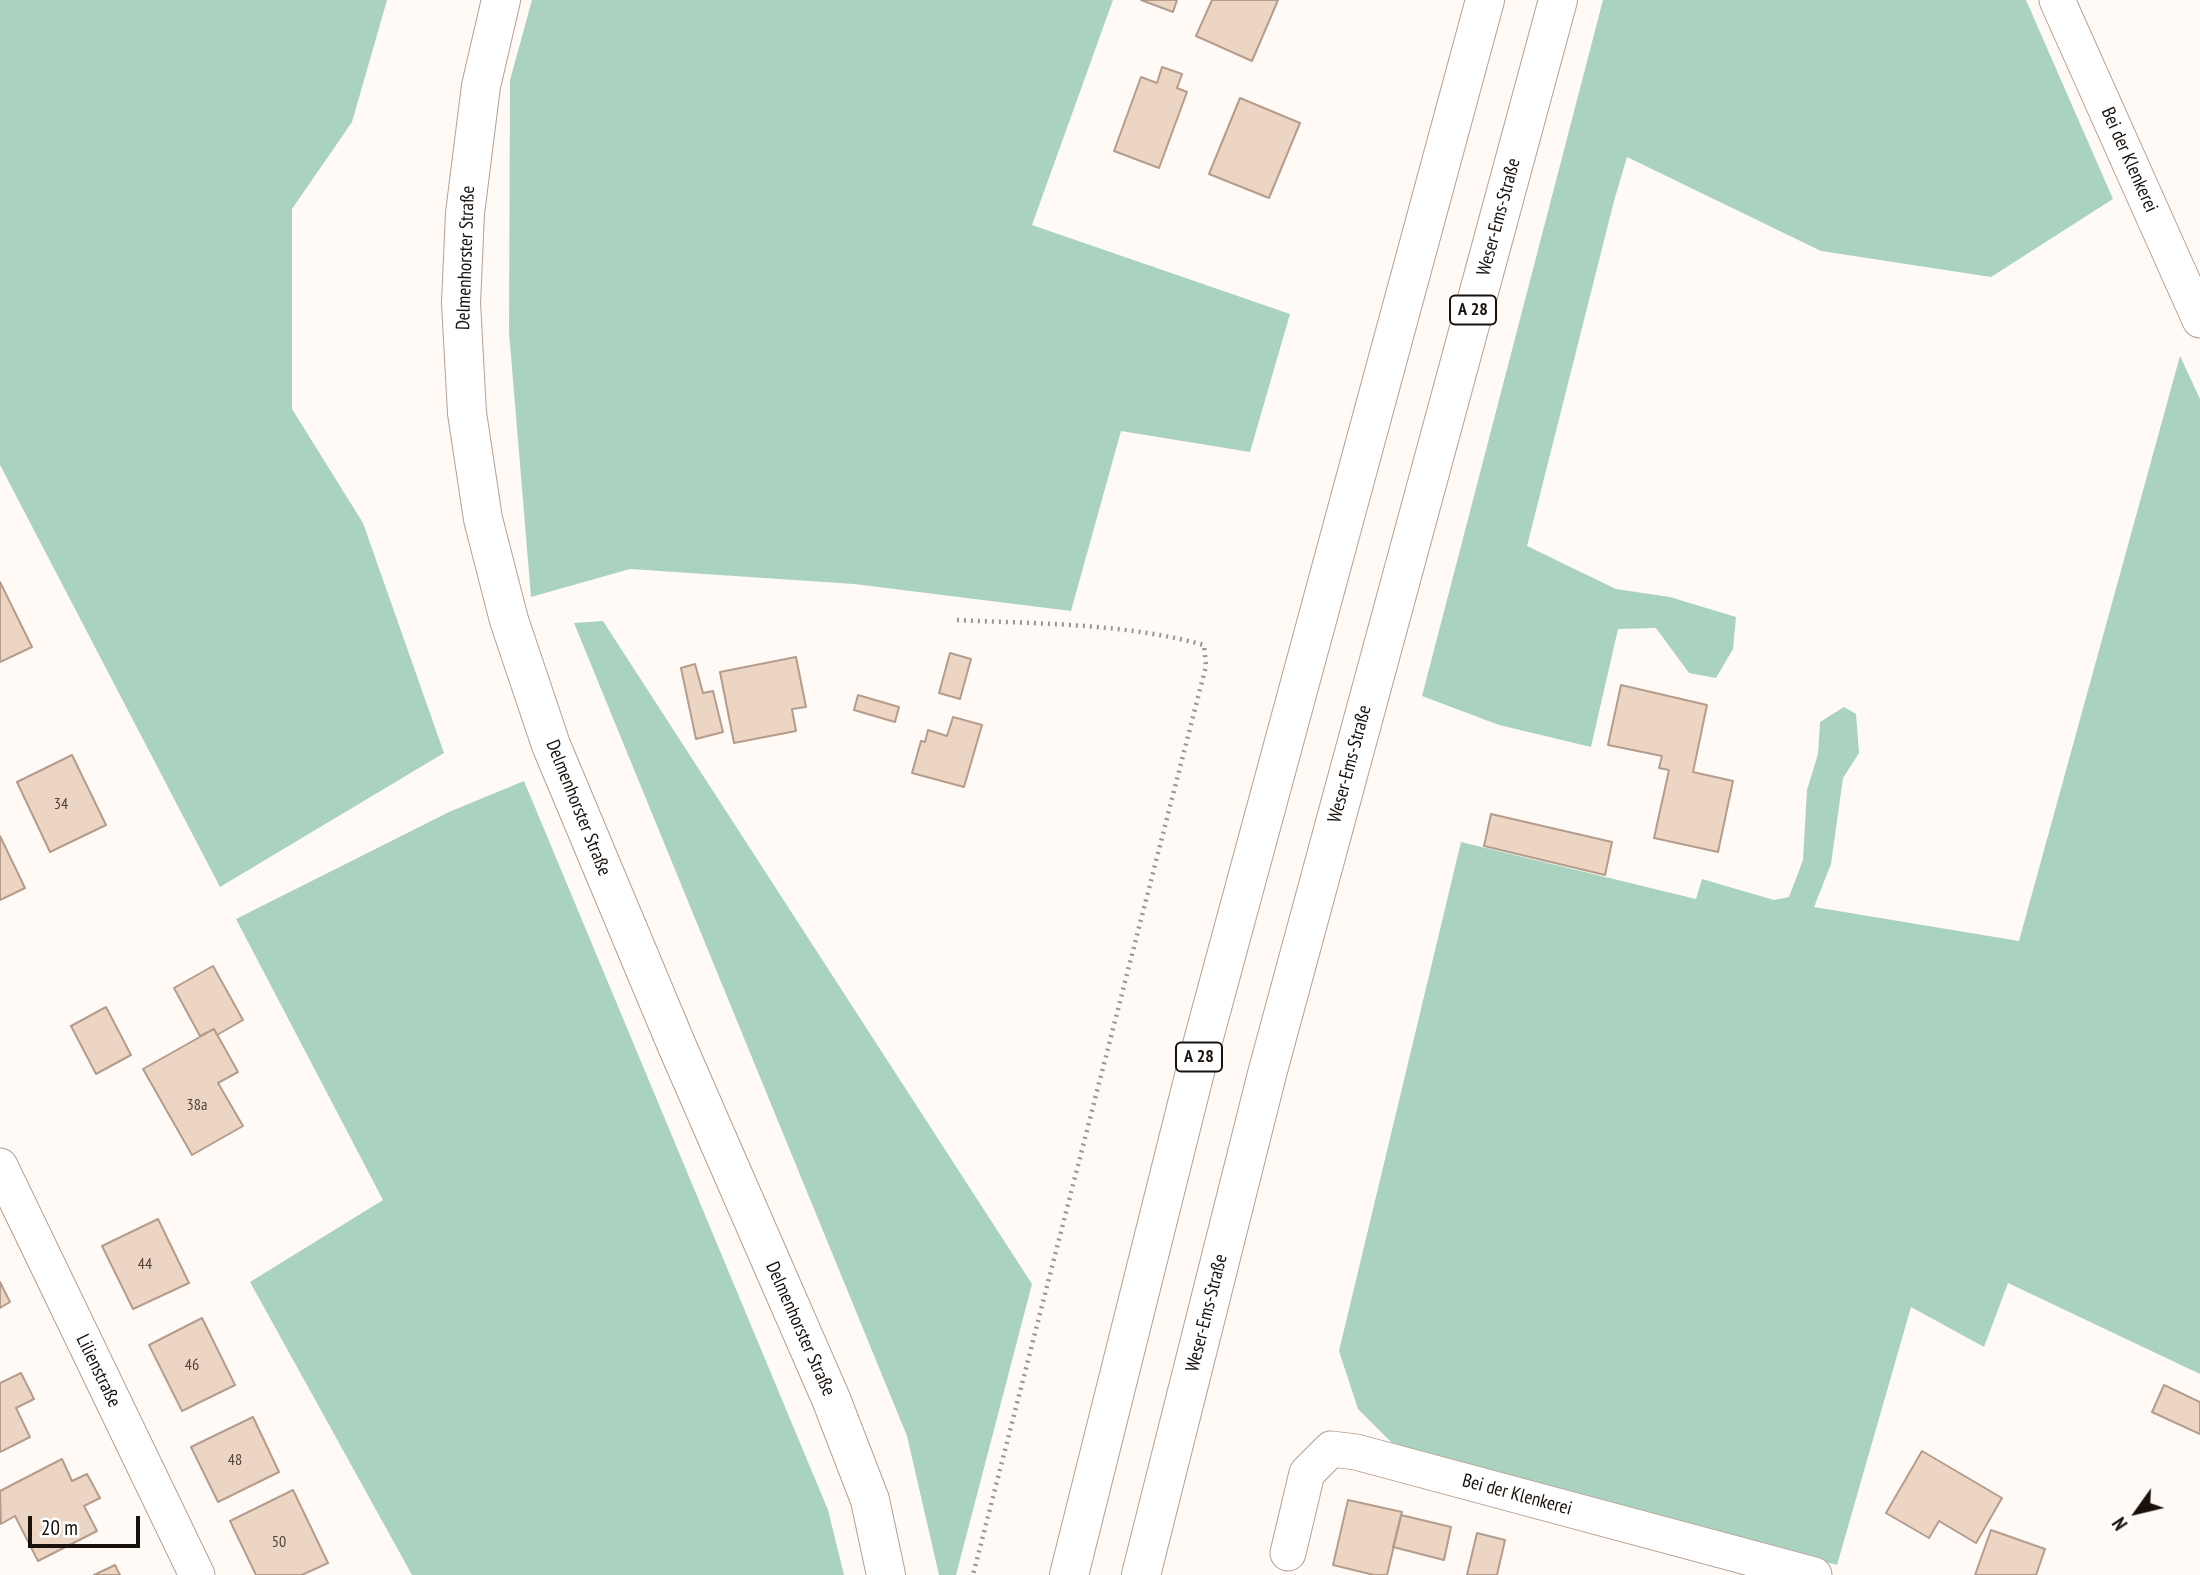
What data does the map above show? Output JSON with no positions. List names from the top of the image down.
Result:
{
  "streets": {
    "main road": ["Weser-Ems-Straße", "Delmenhorster Straße", "A 28"],
    "street": ["Bei der Klenkerei", "Lilienstraße"]
  },
  "house_numbers": [
    "34",
    "38a",
    "44",
    "46",
    "48",
    "50"
  ],
  "scale_bar": "20 m",
  "north": "bottom left"
}
